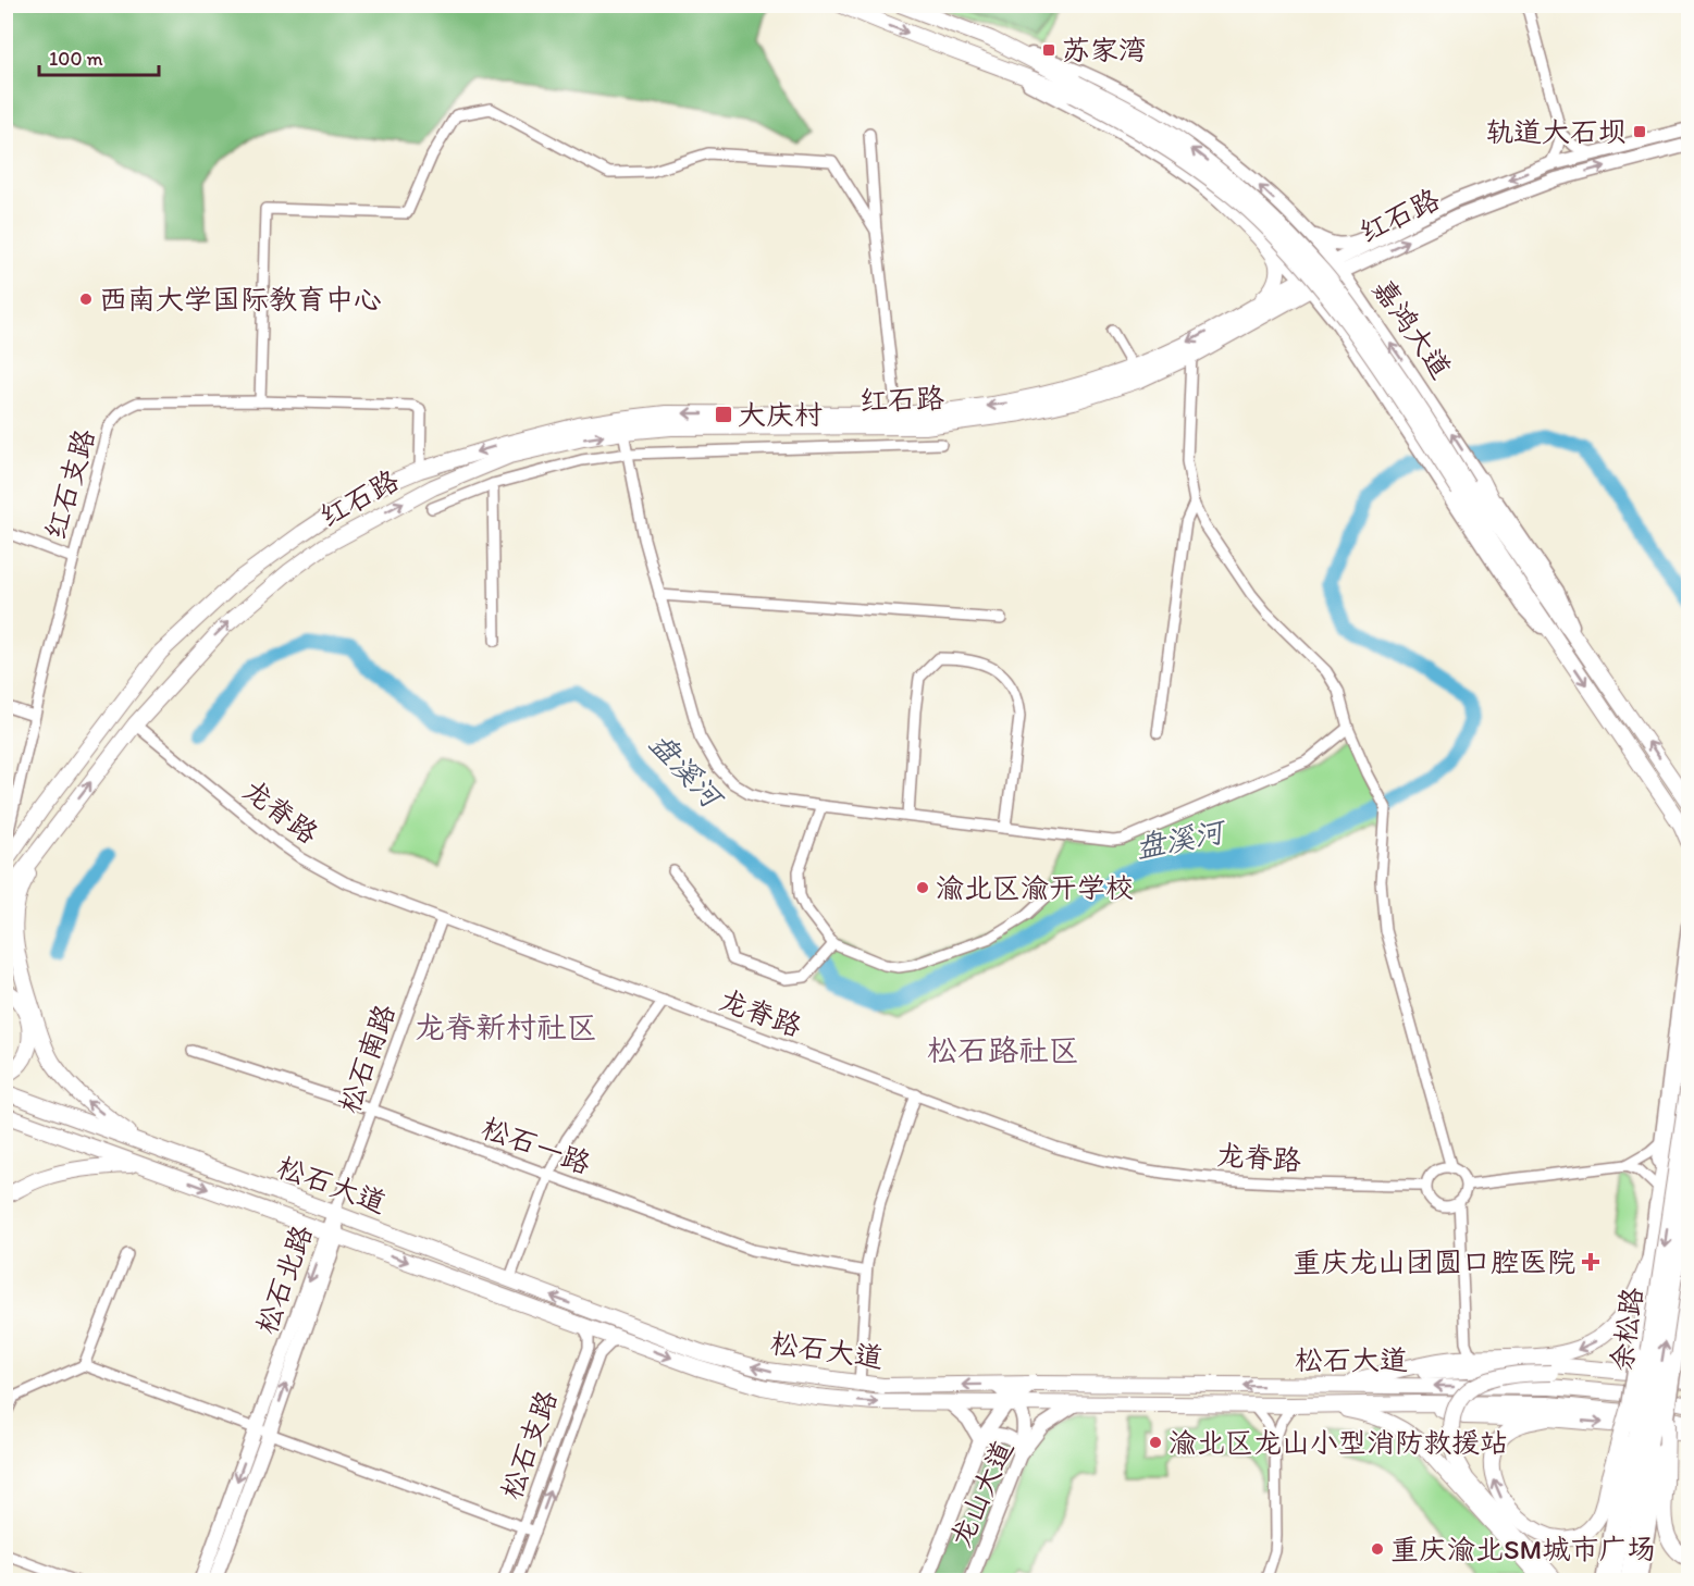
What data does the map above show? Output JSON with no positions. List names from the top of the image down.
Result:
{
  "streets": {
    "highway": [
      "红石路",
      "嘉鸿大道",
      "松石大道",
      "余松路"
    ],
    "main road": ["松石北路", "龙山大道"],
    "street": [
      "红石支路",
      "龙脊路",
      "松石南路",
      "松石一路",
      "松石支路"
    ]
  },
  "crossings": [
    ["红石路", "嘉鸿大道"],
    ["红石路", "红石支路"],
    ["红石路", "龙脊路"],
    ["龙脊路", "松石南路"],
    ["松石南路", "松石一路"],
    ["松石南路", "松石大道"],
    ["松石南路", "松石北路"],
    ["松石大道", "松石北路"],
    ["松石大道", "松石支路"],
    ["松石大道", "龙山大道"]
  ],
  "districts": ["龙脊新村社区", "松石路社区"],
  "water": ["盘溪河"],
  "places": {
    "transit": ["苏家湾", "轨道大石坝", "大庆村"],
    "other": [
      "西南大学国际教育中心",
      "渝北区渝开学校",
      "渝北区龙山小型消防救援站",
      "重庆渝北SM城市广场"
    ],
    "health": ["重庆龙山团圆口腔医院"]
  },
  "scale_bar": "100 m"
}
